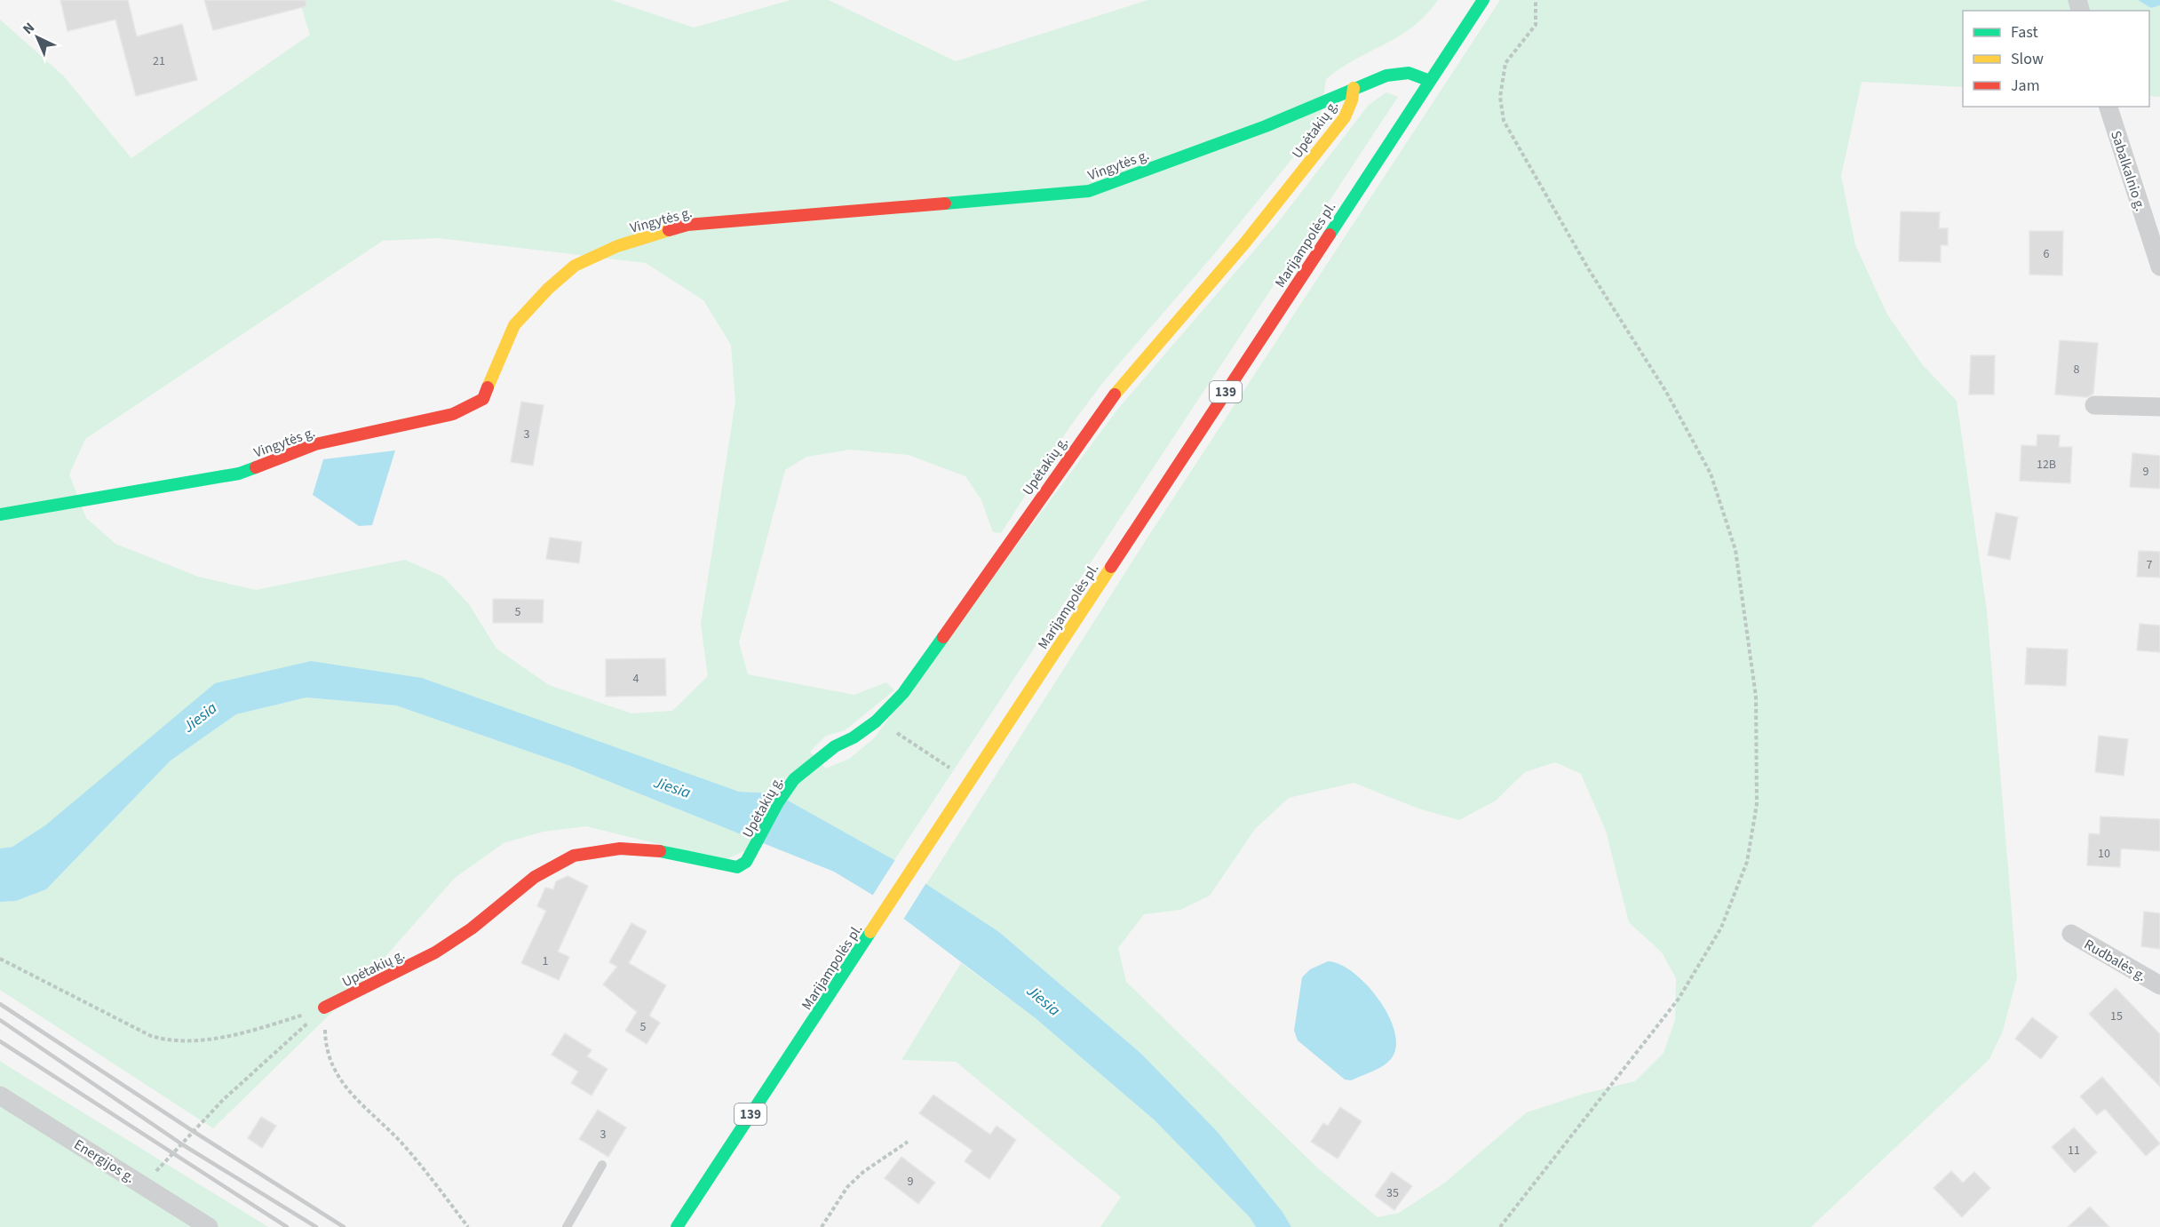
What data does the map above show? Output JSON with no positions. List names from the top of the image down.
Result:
{
  "streets": {
    "street": [
      "Upėtakių g.",
      "Vingytės g.",
      "Sabalkalnio g.",
      "Marijampolės pl.",
      "139",
      "Rudbalės g.",
      "Energijos g."
    ]
  },
  "crossings": [
    ["Upėtakių g.", "Vingytės g."],
    ["Vingytės g.", "Marijampolės pl."]
  ],
  "water": ["Jiesia"],
  "house_numbers": [
    "21",
    "6",
    "8",
    "3",
    "12B",
    "9",
    "7",
    "5",
    "4",
    "10",
    "1",
    "15",
    "5",
    "3",
    "11",
    "9",
    "35"
  ],
  "legend": ["Fast", "Slow", "Jam"],
  "north": "top left"
}
